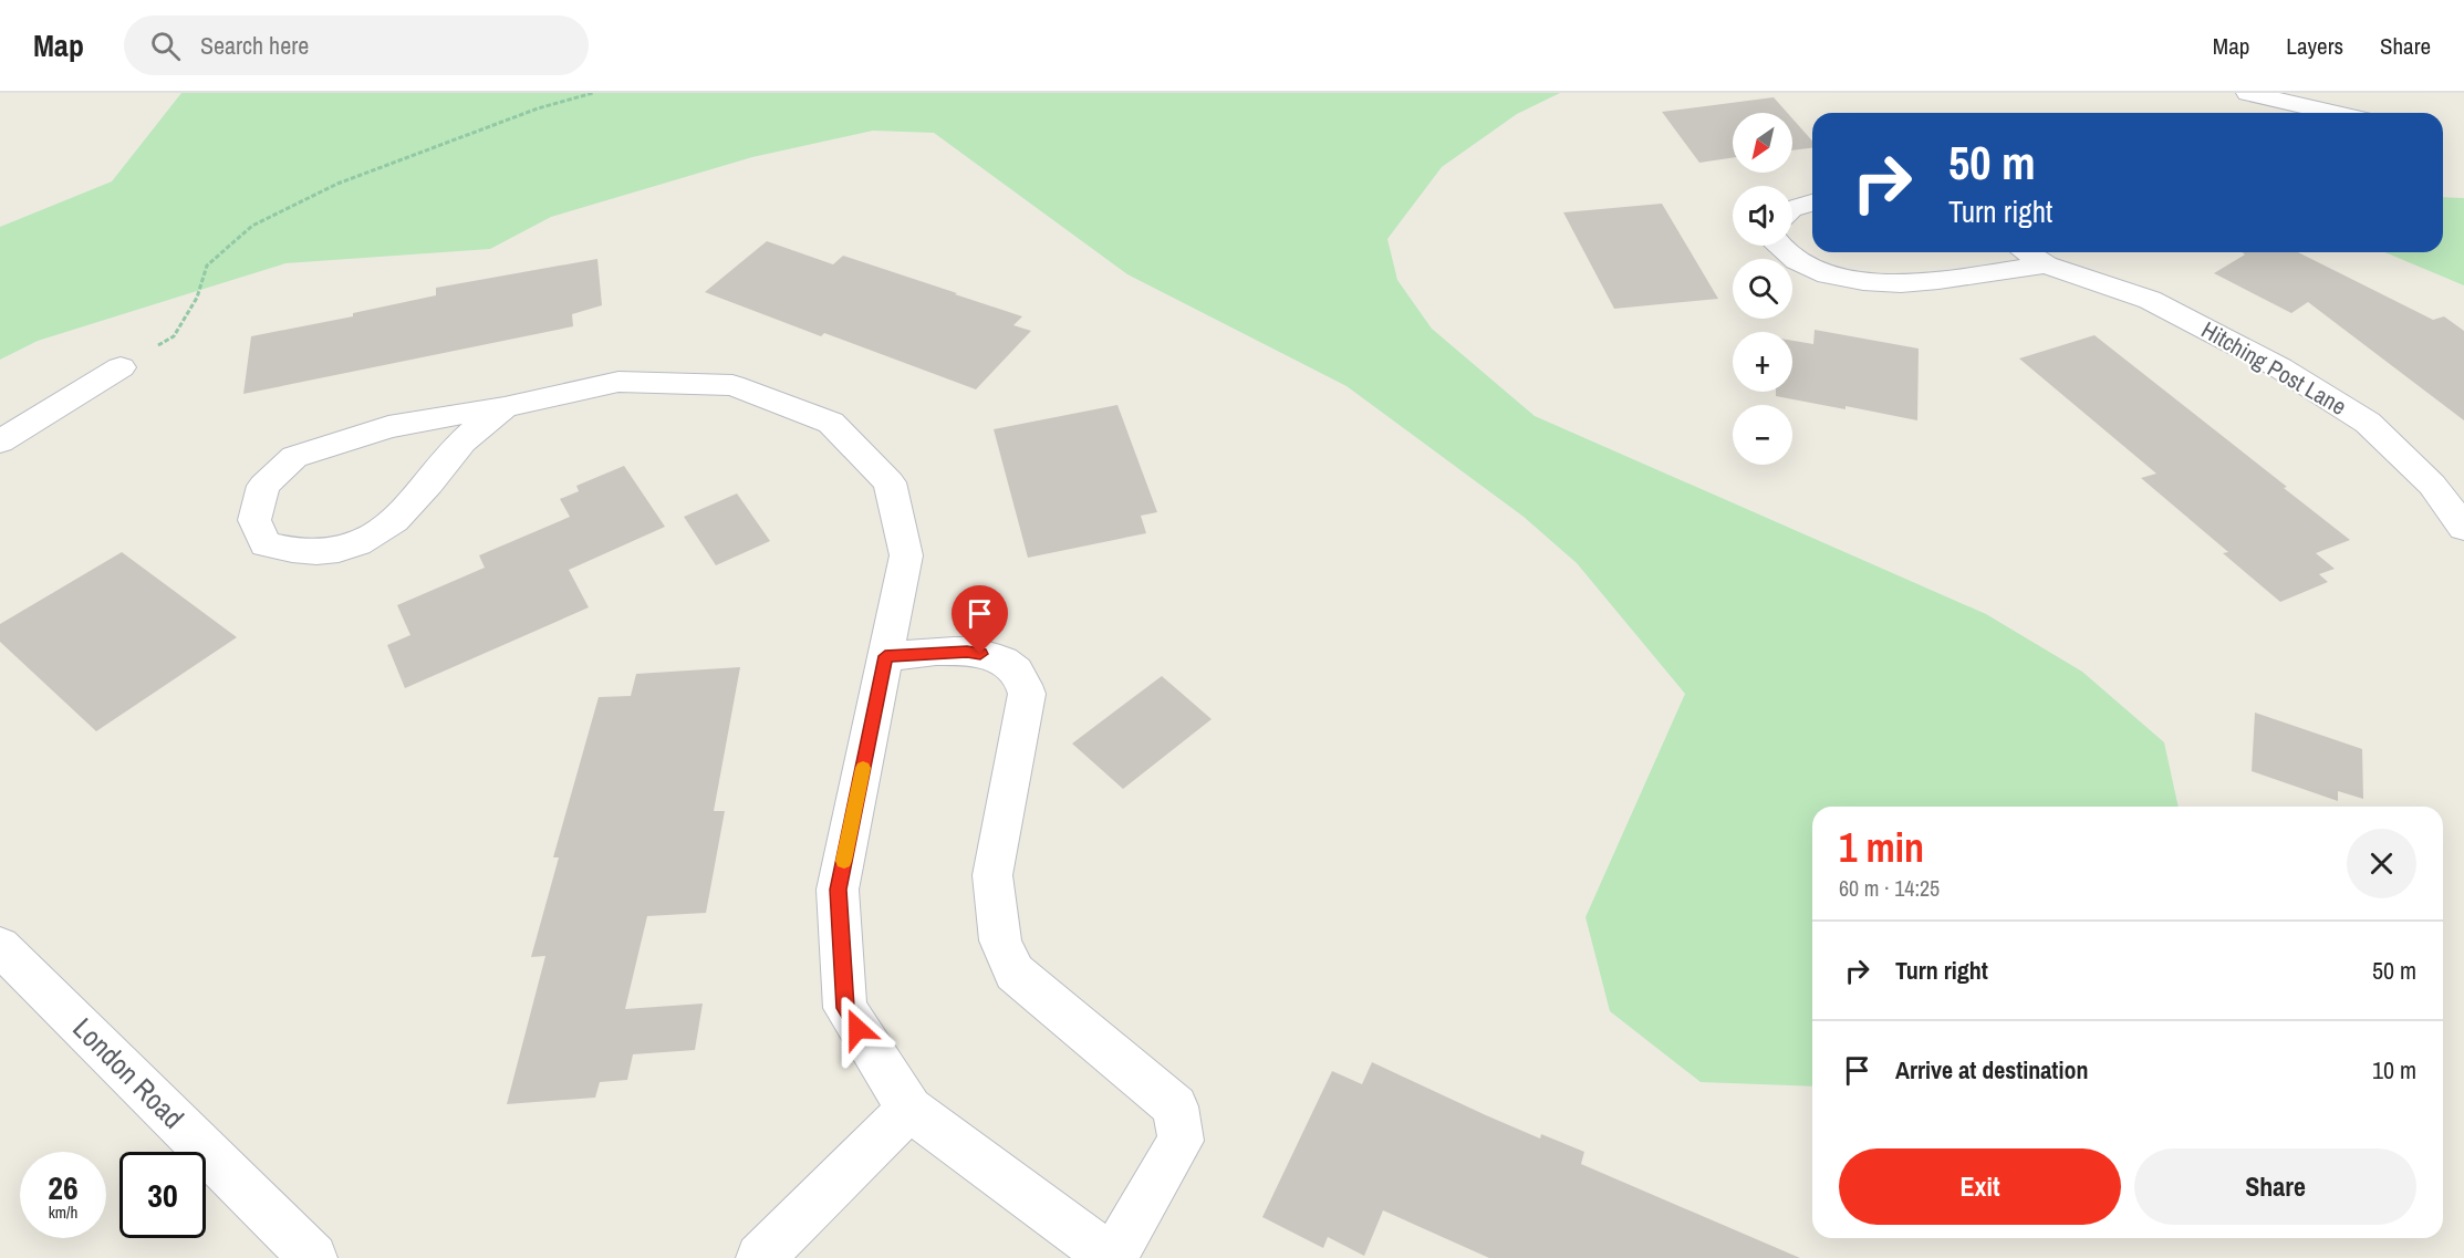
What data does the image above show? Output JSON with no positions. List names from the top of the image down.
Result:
{
  "streets": {
    "street": ["Hitching Post Lane", "London Road"]
  },
  "north": "bottom left",
  "page": {
    "header": "Map",
    "search": "Search here",
    "nav": ["Map", "Layers", "Share"],
    "map_buttons": ["+", "−"],
    "turn": ["50 m", "Turn right"],
    "heading": ["1 min", "60 m · 14:25"],
    "list": [
      {
        "name": "Turn right",
        "value": "50 m"
      },
      {
        "name": "Arrive at destination",
        "value": "10 m"
      }
    ],
    "buttons": ["Exit", "Share"],
    "speed": "26 km/h",
    "limit": "30"
  }
}
